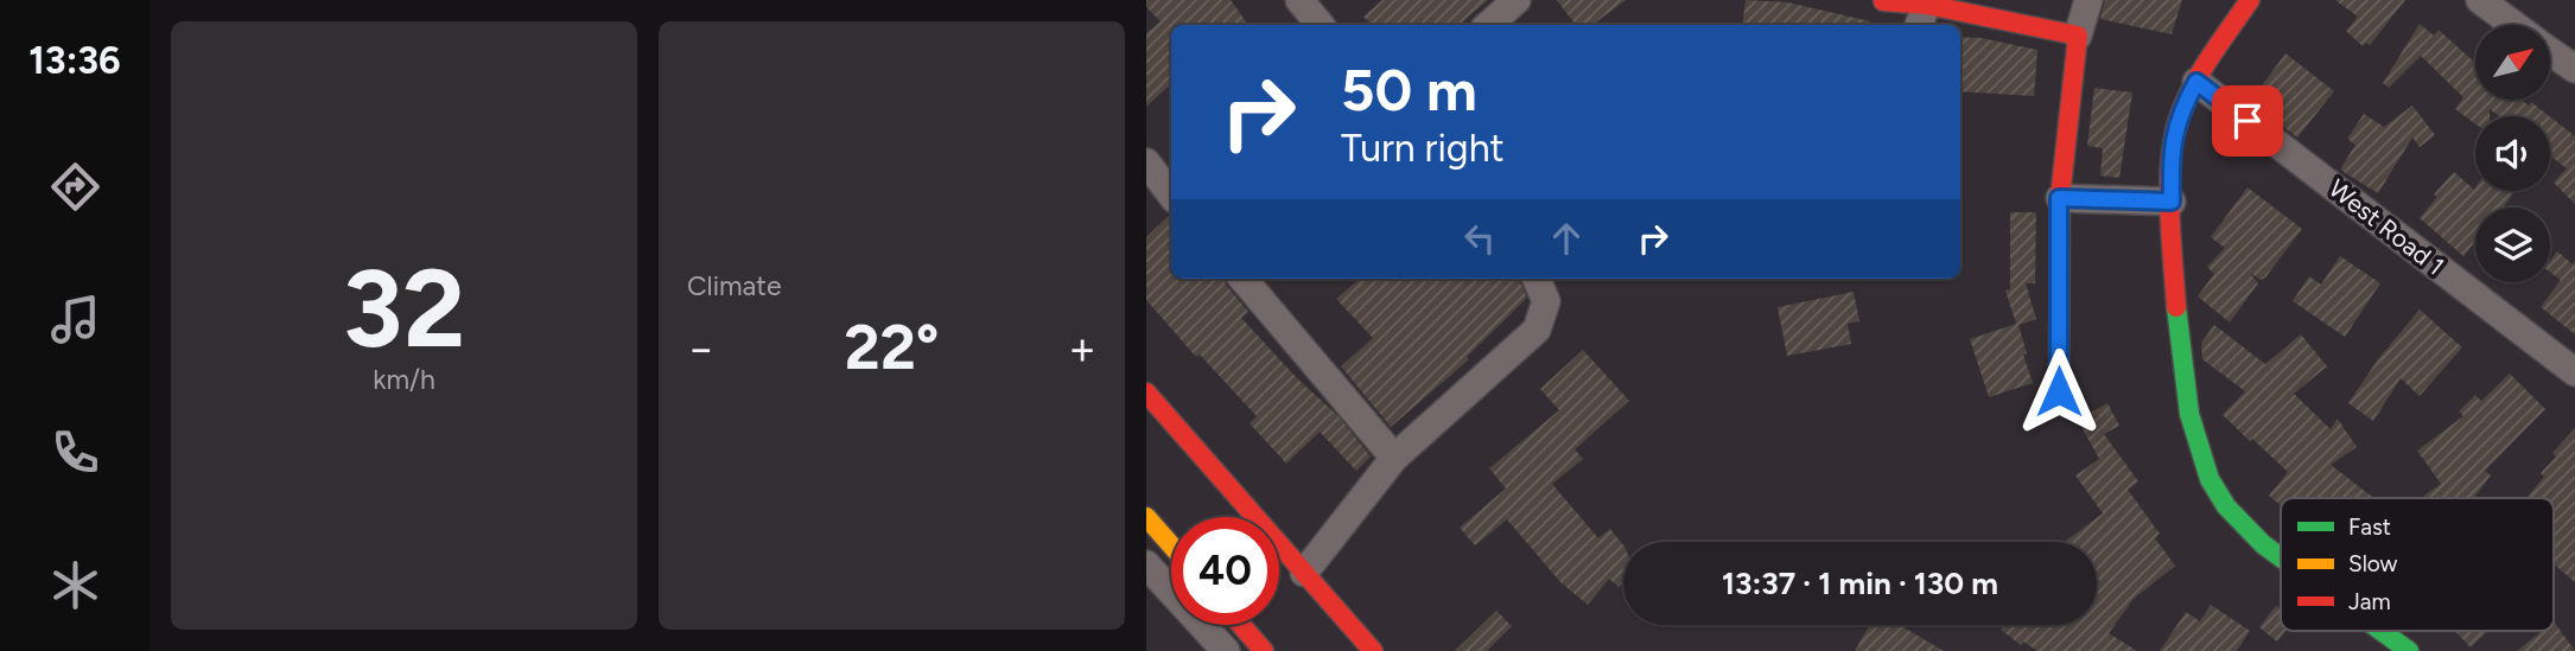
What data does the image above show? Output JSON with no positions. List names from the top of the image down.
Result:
{
  "streets": {
    "street": ["West Road 1"]
  },
  "legend": ["Fast", "Slow", "Jam"],
  "north": "top right",
  "page": {
    "tabs": "13:36",
    "tile": [
      ["32", "km/h"],
      "Climate"
    ],
    "turn": ["50 m", "Turn right"],
    "heat": ["−", "22°", "+"],
    "limit": "40",
    "trip": "13:37 · 1 min · 130 m"
  }
}
